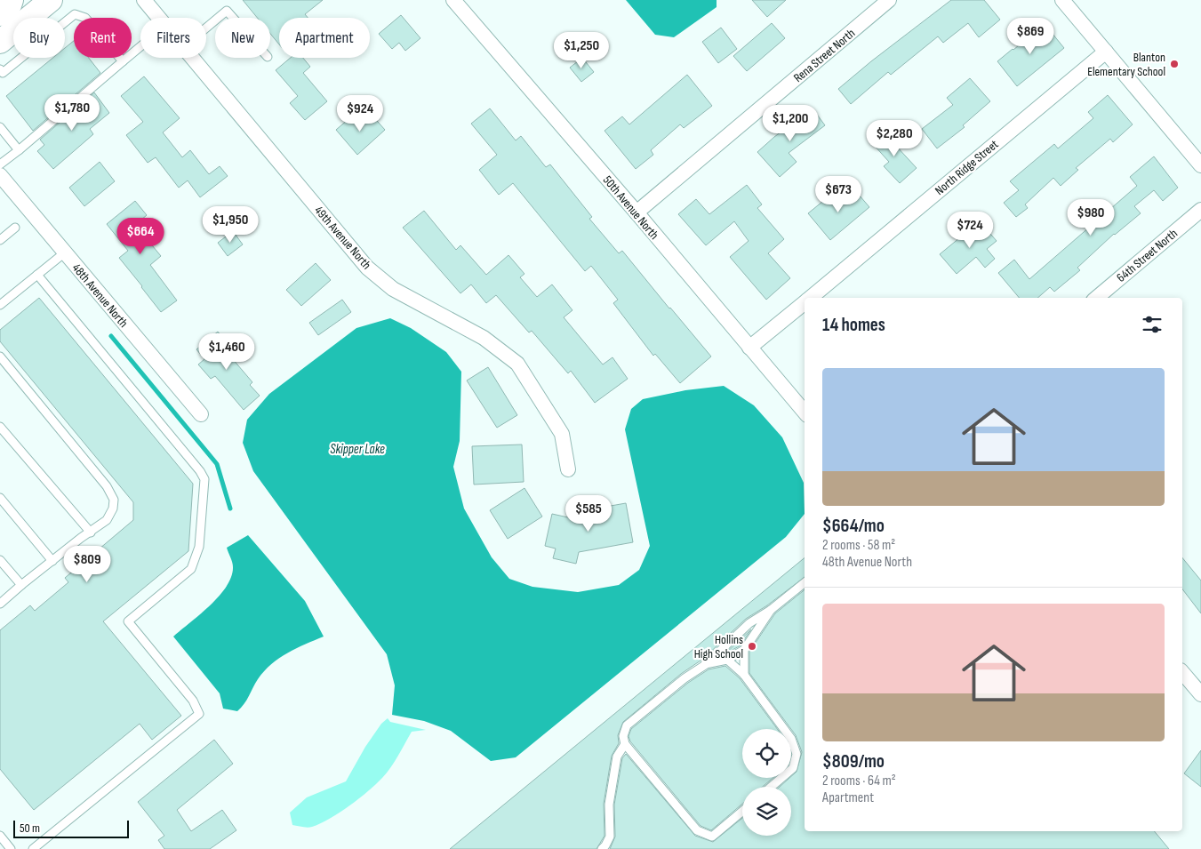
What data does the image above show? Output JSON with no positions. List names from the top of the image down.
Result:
{
  "streets": {
    "street": [
      "Rena Street North",
      "North Ridge Street",
      "50th Avenue North",
      "49th Avenue North",
      "64th Street North",
      "48th Avenue North"
    ]
  },
  "crossings": [
    ["Rena Street North", "50th Avenue North"],
    ["North Ridge Street", "50th Avenue North"]
  ],
  "water": ["Skipper Lake"],
  "places": ["Blanton Elementary School", "Hollins High School"],
  "scale_bar": "50 m",
  "page": {
    "price": [
      "$869",
      "$1,250",
      "$1,780",
      "$924",
      "$1,200",
      "$2,280",
      "$673",
      "$980",
      "$1,950",
      "$724",
      "$664",
      "$1,460",
      "$585",
      "$809"
    ],
    "chip": [
      "Buy",
      "Rent",
      "Filters",
      "New",
      "Apartment"
    ],
    "heading": "14 homes",
    "list": [
      {
        "name": "$664/mo",
        "note": "2 rooms · 58 m² · 48th Avenue North"
      },
      {
        "name": "$809/mo",
        "note": "2 rooms · 64 m² · Apartment"
      }
    ],
    "scale": "50 m"
  }
}
